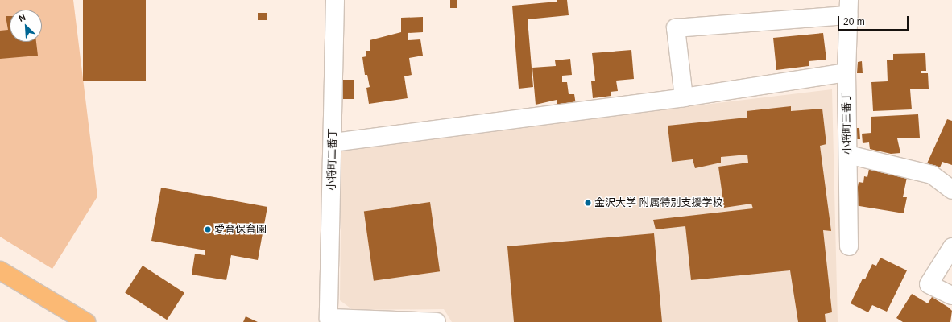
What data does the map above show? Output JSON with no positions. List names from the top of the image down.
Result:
{
  "streets": {
    "street": ["小将町三番丁", "小将町二番丁"]
  },
  "places": ["金沢大学 附属特別支援学校", "愛育保育園"],
  "scale_bar": "20 m",
  "north": "top left"
}
